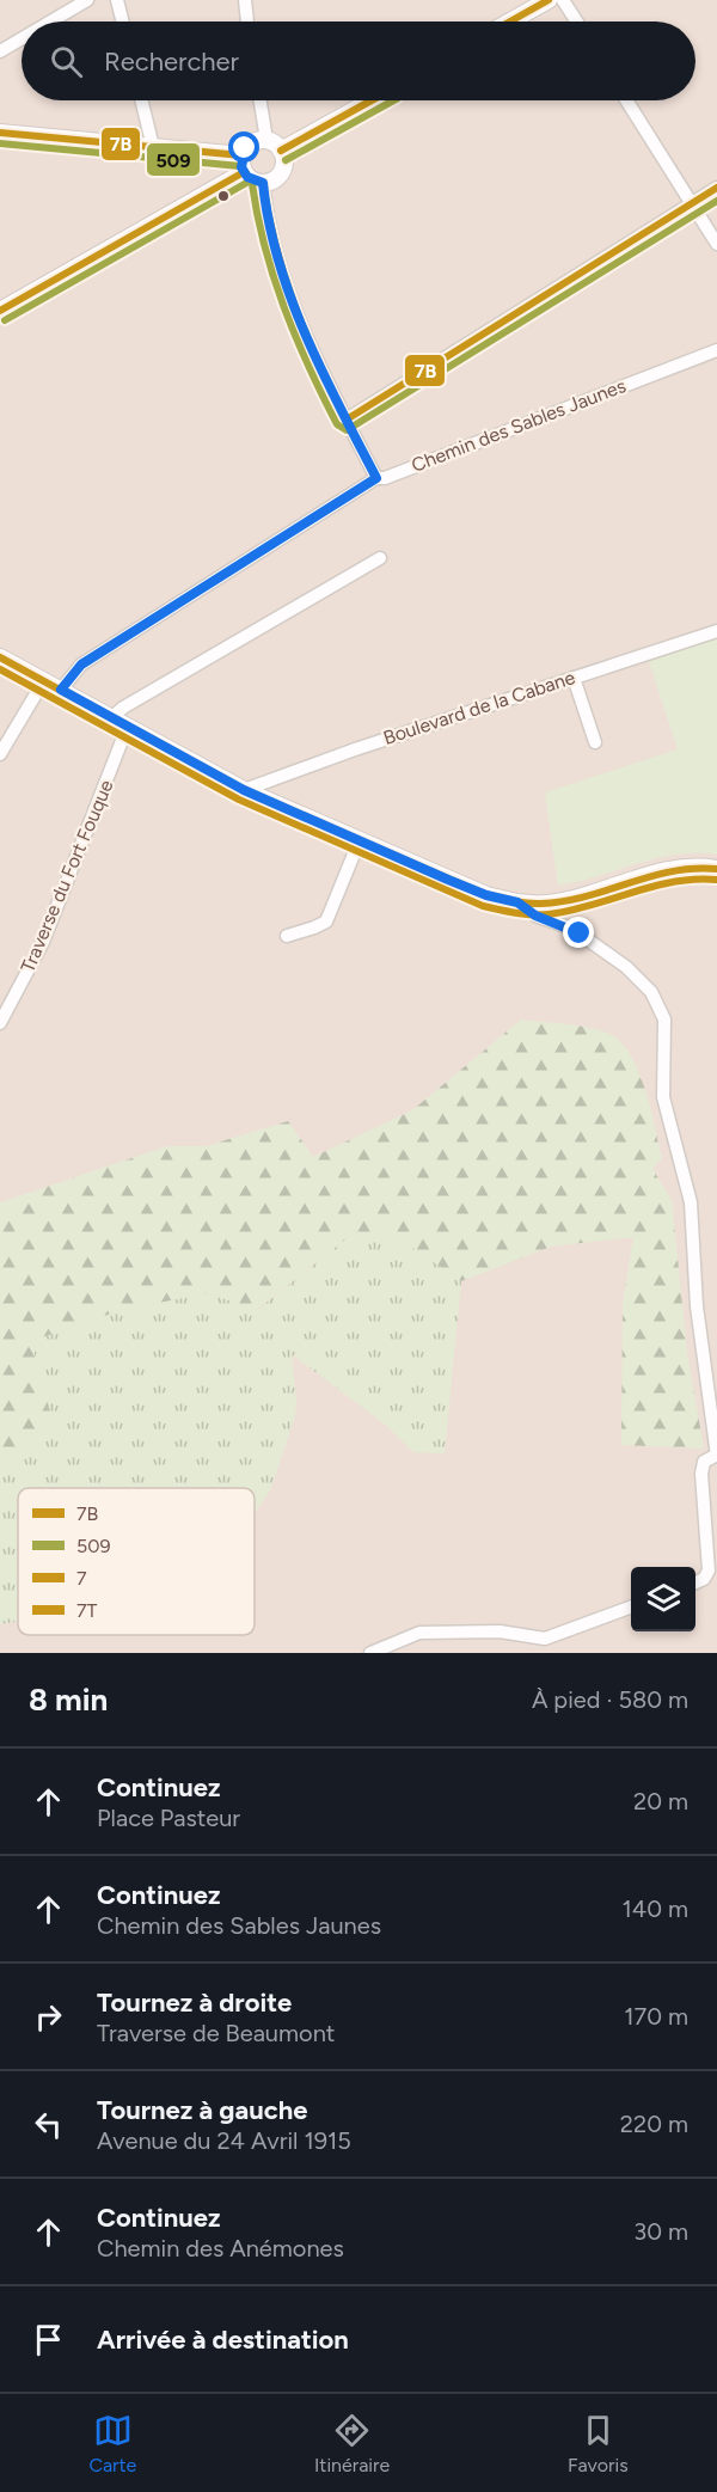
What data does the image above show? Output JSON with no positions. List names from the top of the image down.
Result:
{
  "streets": {
    "street": ["Chemin des Sables Jaunes", "Boulevard de la Cabane", "Traverse du Fort Fouque"]
  },
  "lines": [
    "transit line 7B",
    "transit line 509",
    "transit line 7",
    "transit line 7T"
  ],
  "legend": [
    "7B",
    "509",
    "7",
    "7T"
  ],
  "page": {
    "search": "Rechercher",
    "heading": ["8 min", "À pied · 580 m"],
    "list": [
      ["Continuez", "Place Pasteur", "20 m"],
      ["Continuez", "Chemin des Sables Jaunes", "140 m"],
      ["Tournez à droite", "Traverse de Beaumont", "170 m"],
      ["Tournez à gauche", "Avenue du 24 Avril 1915", "220 m"],
      ["Continuez", "Chemin des Anémones", "30 m"],
      "Arrivée à destination"
    ],
    "nav": ["Carte", "Itinéraire", "Favoris"]
  }
}
